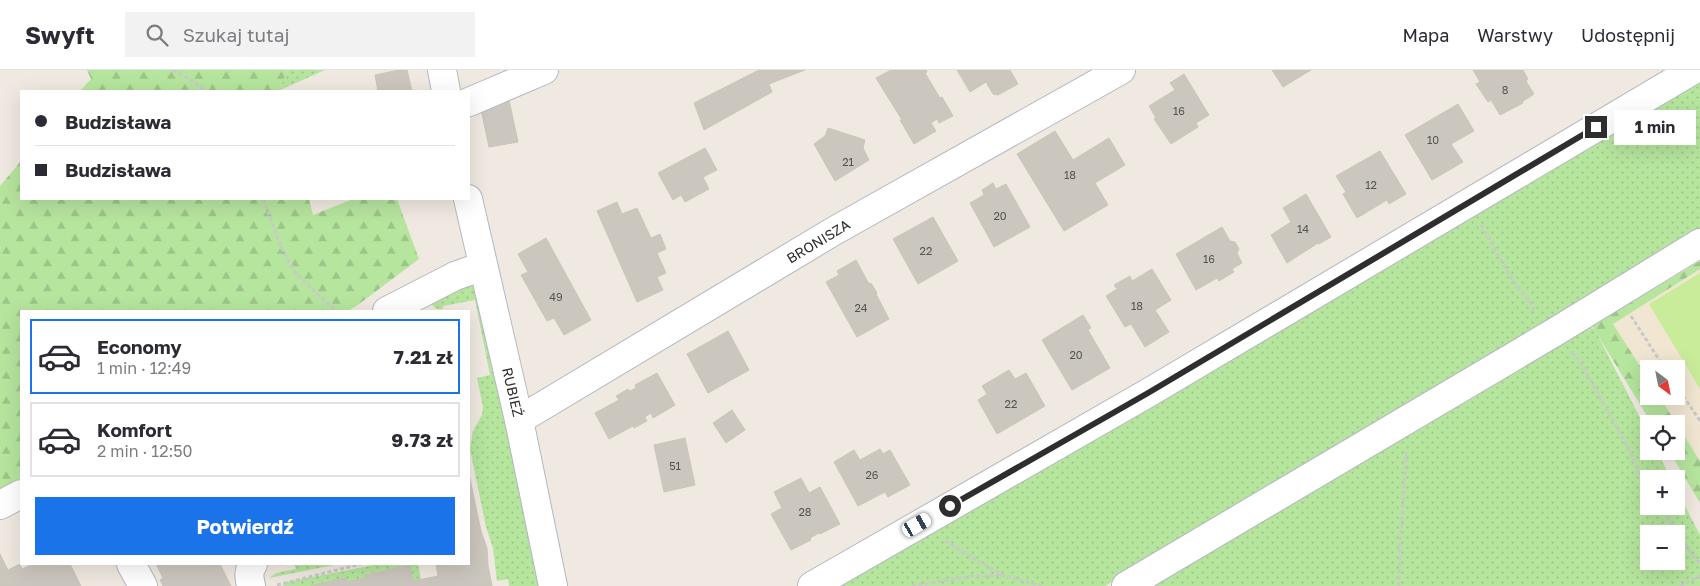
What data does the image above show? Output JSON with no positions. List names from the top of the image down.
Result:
{
  "streets": {
    "street": ["BRONISZA", "RUBIEŻ"]
  },
  "crossings": [
    ["BRONISZA", "RUBIEŻ"]
  ],
  "house_numbers": [
    "8",
    "16",
    "10",
    "21",
    "18",
    "12",
    "20",
    "14",
    "22",
    "16",
    "49",
    "18",
    "24",
    "20",
    "22",
    "51",
    "26",
    "28"
  ],
  "north": "bottom right",
  "page": {
    "header": "Swyft",
    "search": "Szukaj tutaj",
    "nav": ["Mapa", "Warstwy", "Udostępnij"],
    "banner": ["Budzisława", "Budzisława"],
    "bubble": "1 min",
    "list": [
      {
        "name": "Economy",
        "note": "1 min · 12:49",
        "value": "7.21 zł"
      },
      {
        "name": "Komfort",
        "note": "2 min · 12:50",
        "value": "9.73 zł"
      }
    ],
    "map_buttons": ["+", "−"],
    "buttons": "Potwierdź"
  }
}
